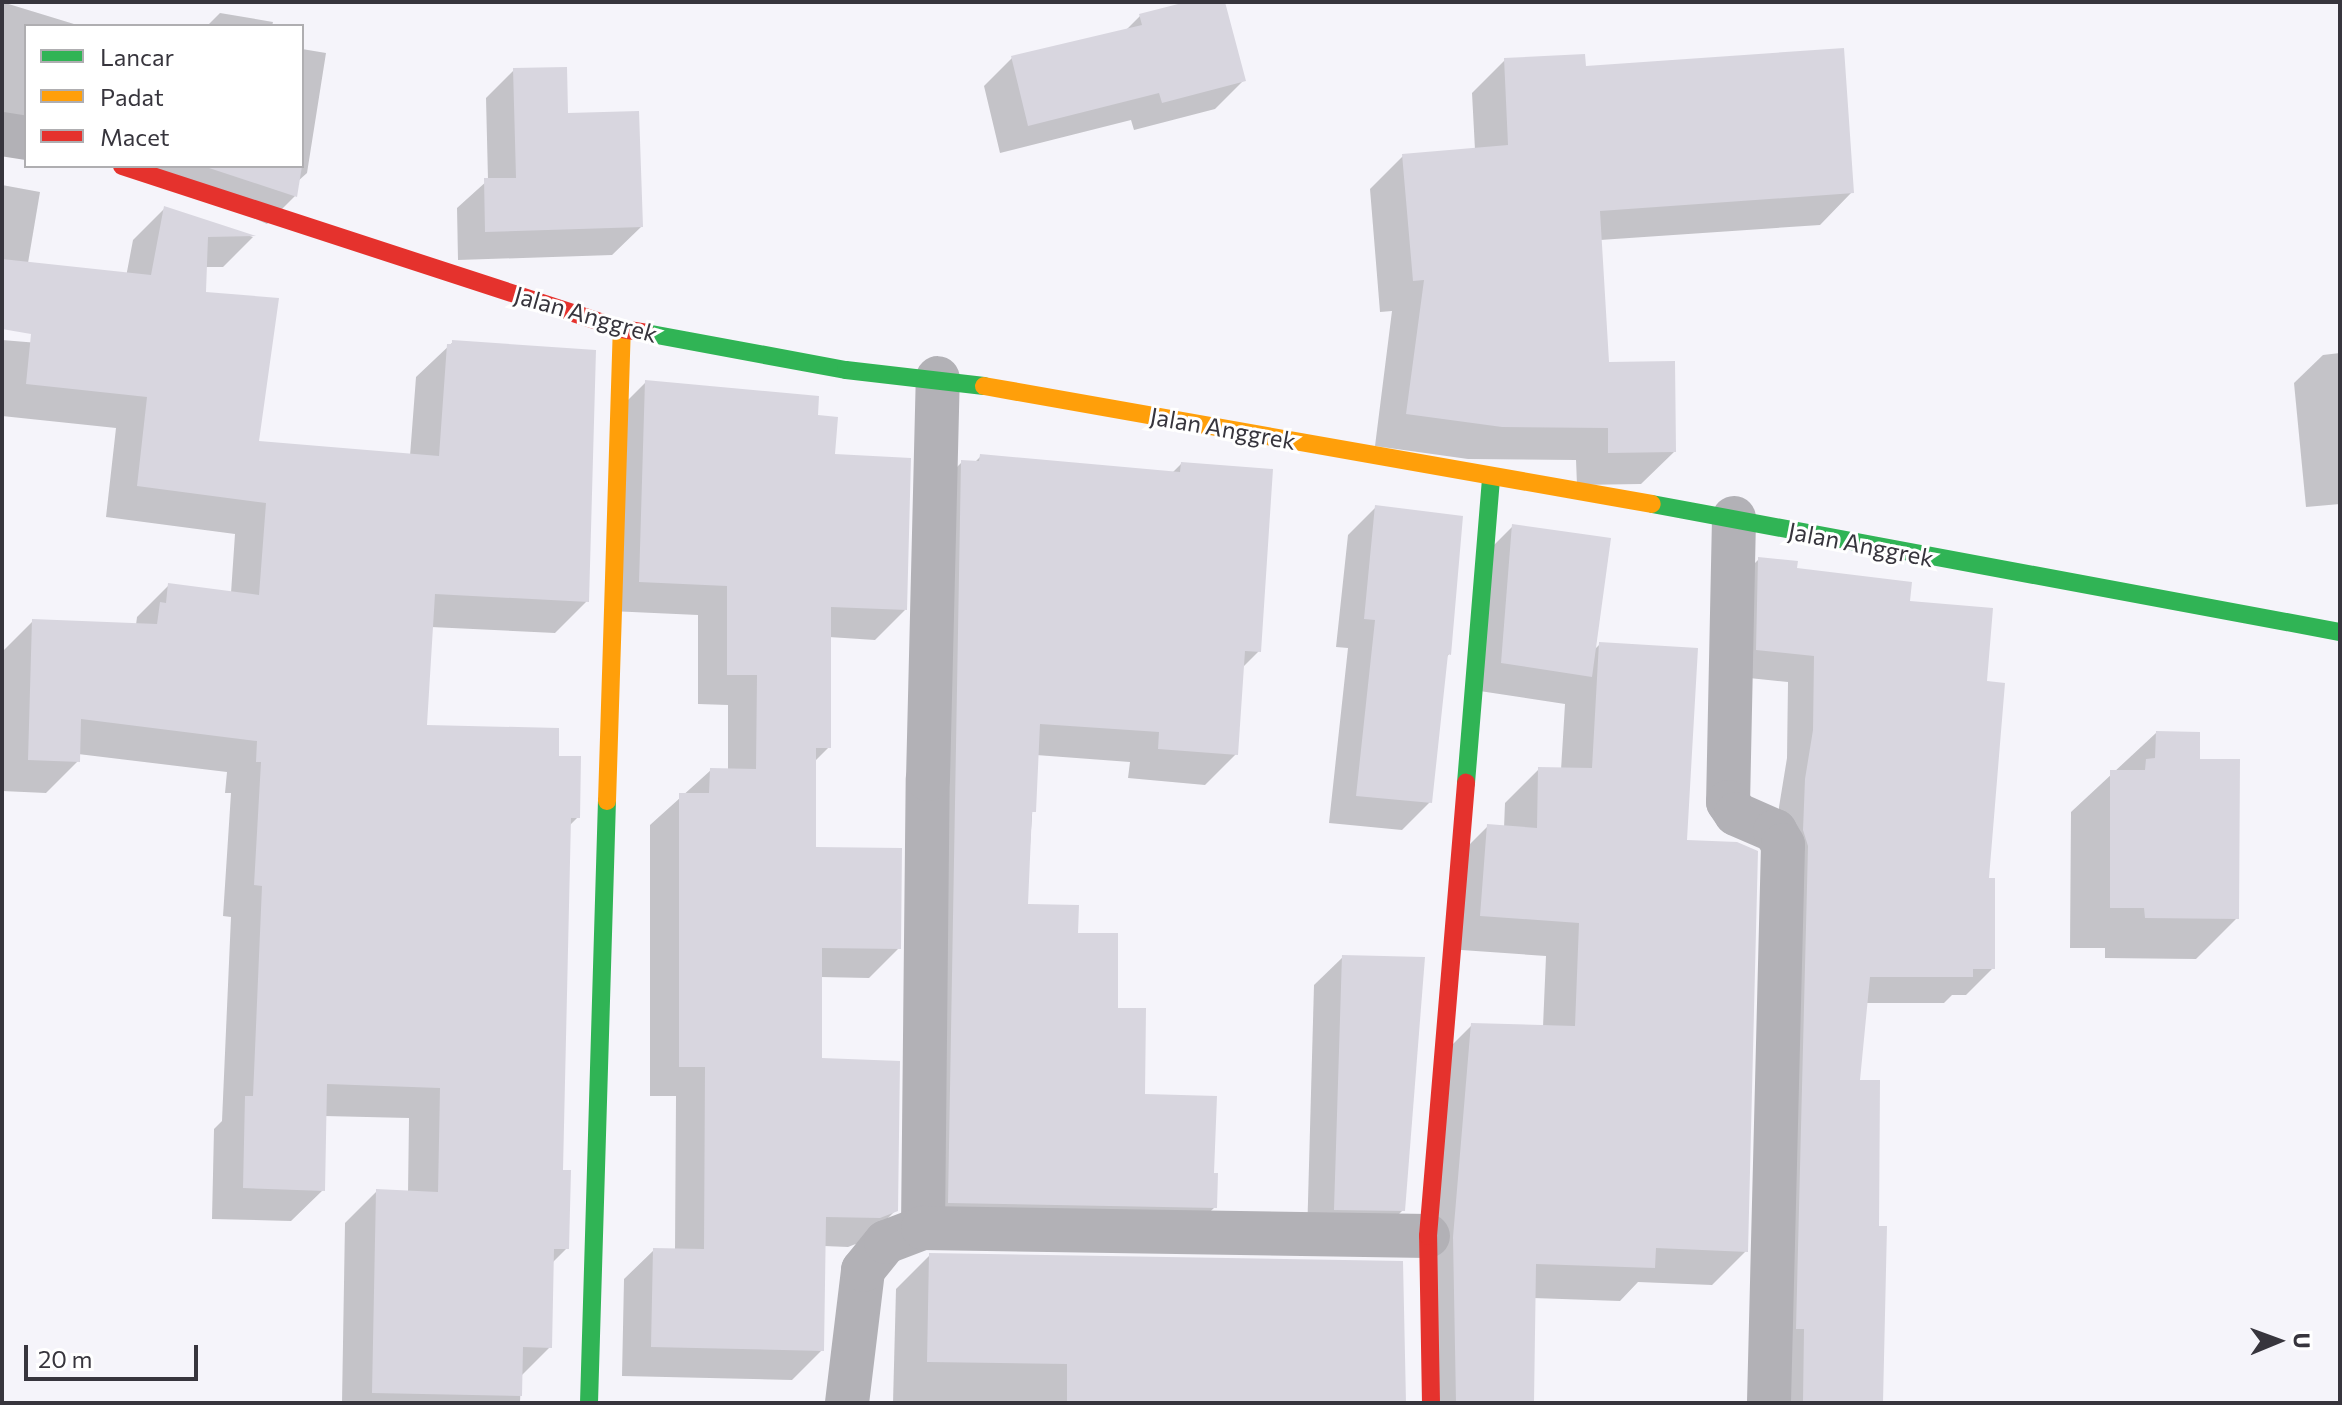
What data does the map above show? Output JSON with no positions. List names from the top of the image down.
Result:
{
  "streets": {
    "street": ["Jalan Anggrek"]
  },
  "legend": ["Lancar", "Padat", "Macet"],
  "scale_bar": "20 m",
  "north": "right"
}
